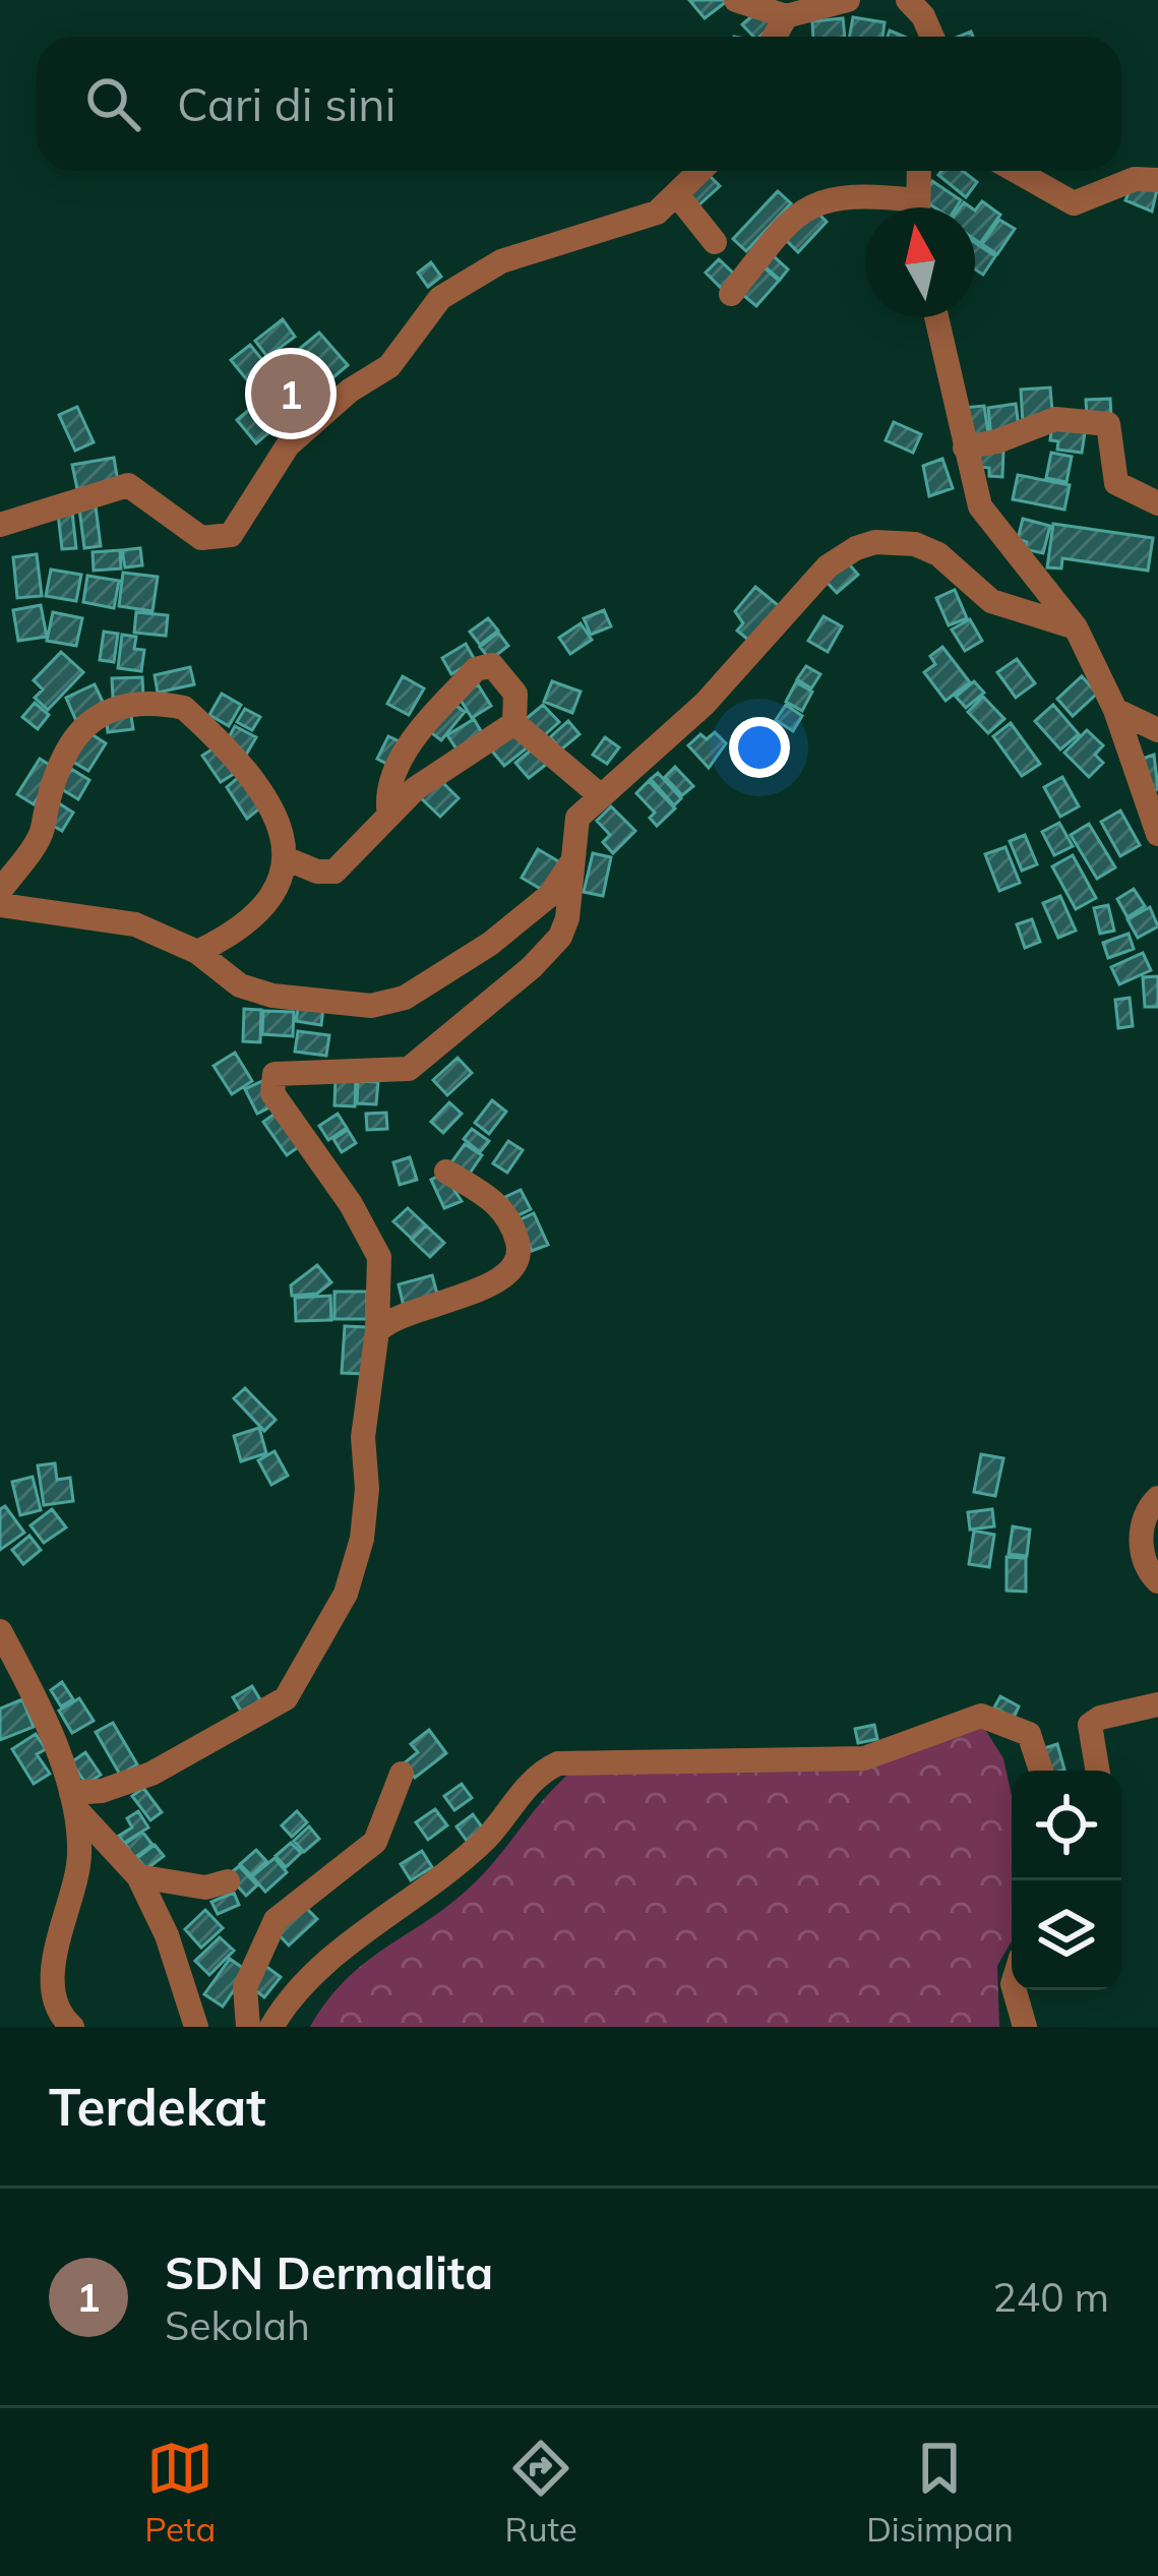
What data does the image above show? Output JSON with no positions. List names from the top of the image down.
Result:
{
  "north": "top",
  "page": {
    "search": "Cari di sini",
    "pins": "1",
    "heading": "Terdekat",
    "list": [
      {
        "mark": "1",
        "name": "SDN Dermalita",
        "note": "Sekolah",
        "value": "240 m"
      }
    ],
    "nav": ["Peta", "Rute", "Disimpan"]
  }
}
